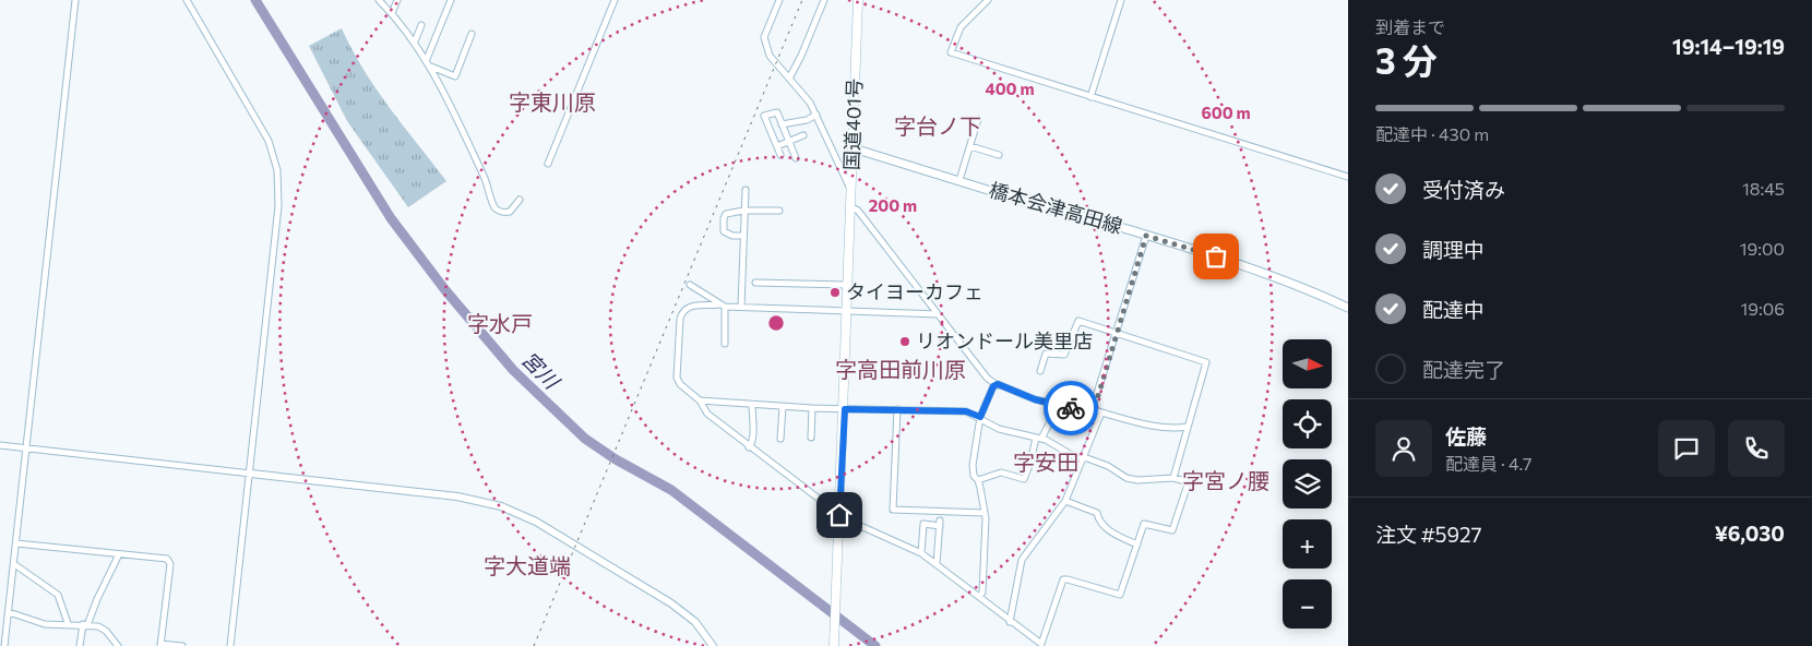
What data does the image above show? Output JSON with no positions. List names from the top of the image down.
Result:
{
  "streets": {
    "highway": ["国道401号"],
    "main road": ["橋本会津高田線"]
  },
  "crossings": [
    ["国道401号", "橋本会津高田線"]
  ],
  "districts": [
    "字東川原",
    "字台ノ下",
    "字水戸",
    "字高田前川原",
    "字安田",
    "字宮ノ腰",
    "字大道端"
  ],
  "water": ["宮川"],
  "places": ["タイヨーカフェ", "リオンドール美里店"],
  "north": "right",
  "page": {
    "heading": ["3 分", "到着まで", "19:14–19:19"],
    "panel": [
      "佐藤",
      "配達員 · 4.7",
      "注文 #5927",
      "¥6,030"
    ],
    "bar": "配達中 · 430 m",
    "list": [
      ["受付済み", "18:45"],
      ["調理中", "19:00"],
      ["配達中", "19:06"],
      "配達完了"
    ],
    "map_buttons": ["+", "−"]
  },
  "rings": ["400 m", "600 m", "200 m"]
}
